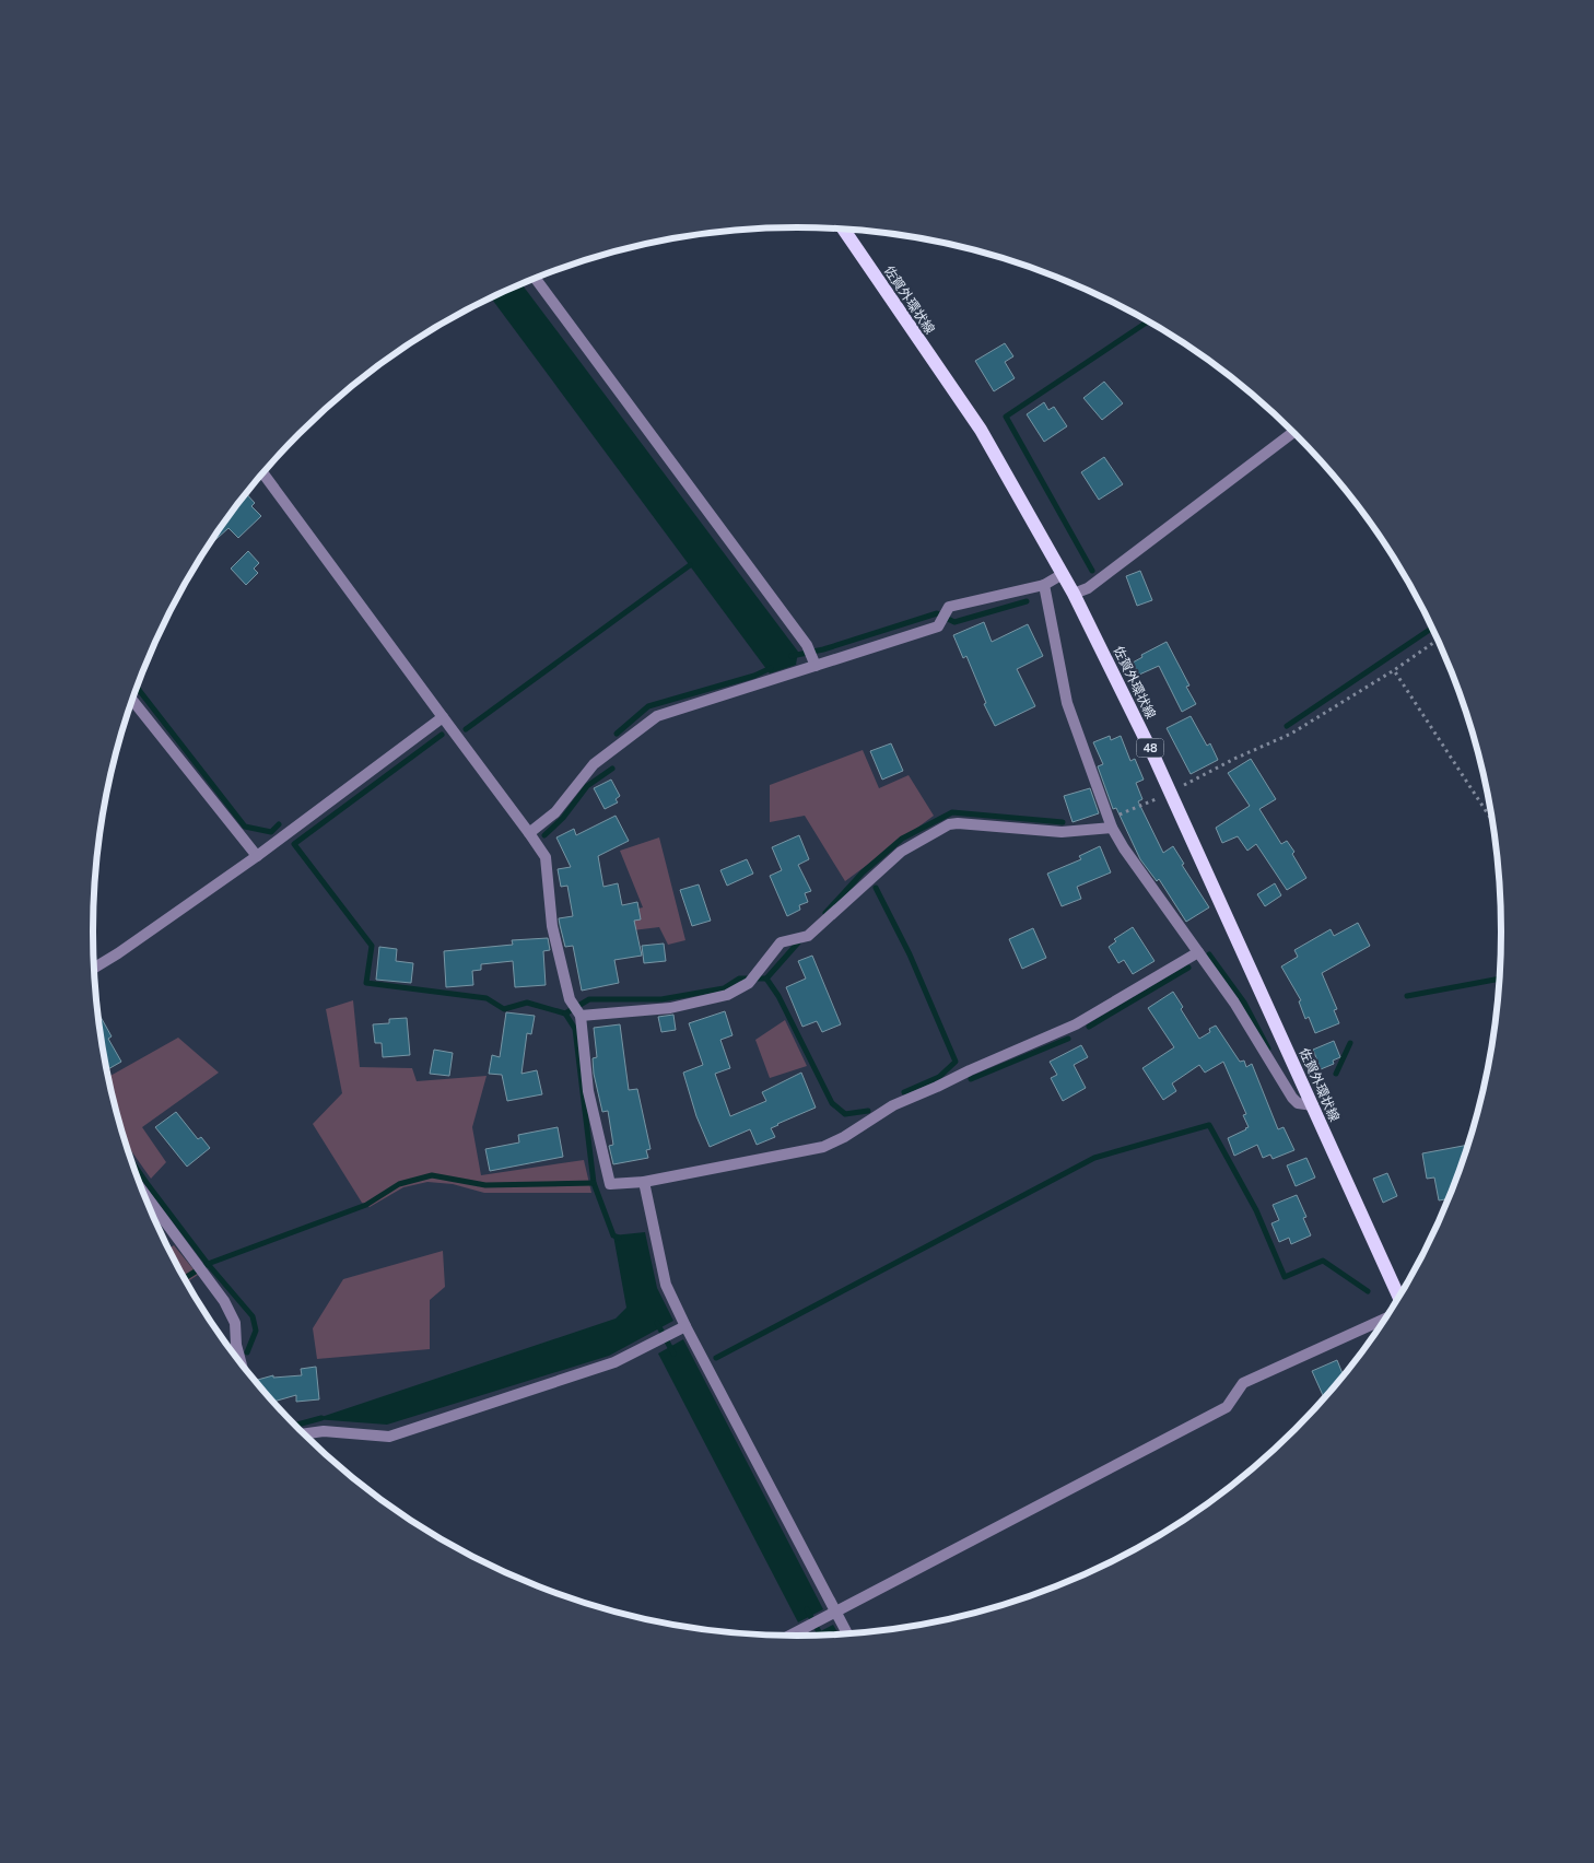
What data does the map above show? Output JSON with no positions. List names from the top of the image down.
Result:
{
  "streets": {
    "main road": ["佐賀外環状線", "48"]
  }
}
